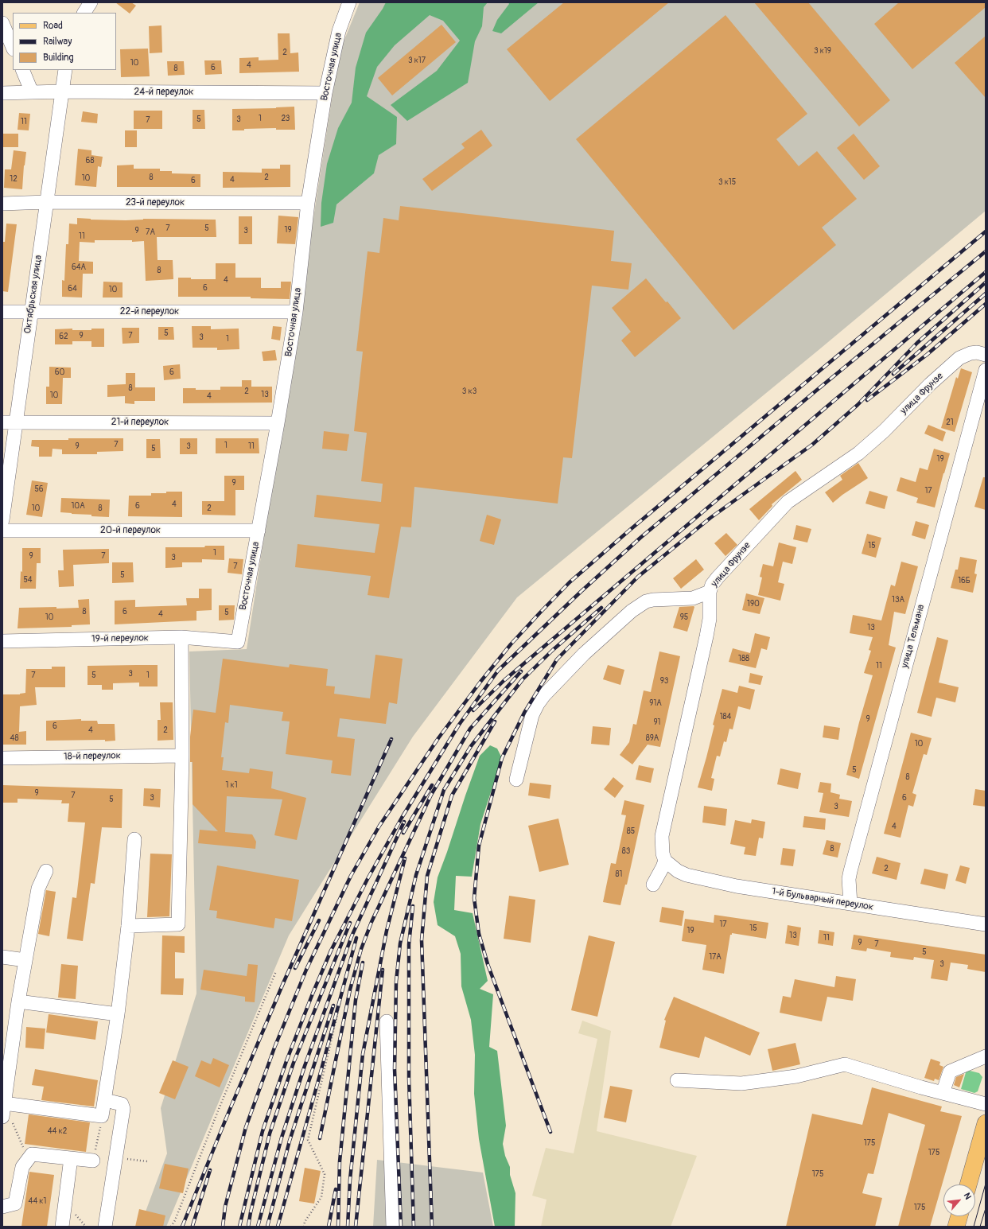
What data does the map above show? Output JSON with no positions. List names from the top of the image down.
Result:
{
  "streets": {
    "street": [
      "Восточная улица",
      "24-й переулок",
      "23-й переулок",
      "Октябрьская улица",
      "22-й переулок",
      "улица Фрунзе",
      "21-й переулок",
      "20-й переулок",
      "улица Тельмана",
      "19-й переулок",
      "18-й переулок",
      "1-й Бульварный переулок"
    ]
  },
  "crossings": [
    ["Восточная улица", "24-й переулок"],
    ["Восточная улица", "23-й переулок"],
    ["Восточная улица", "22-й переулок"],
    ["Восточная улица", "21-й переулок"],
    ["Восточная улица", "20-й переулок"],
    ["Восточная улица", "19-й переулок"],
    ["24-й переулок", "Октябрьская улица"],
    ["23-й переулок", "Октябрьская улица"],
    ["Октябрьская улица", "22-й переулок"],
    ["Октябрьская улица", "21-й переулок"],
    ["улица Фрунзе", "1-й Бульварный переулок"],
    ["улица Тельмана", "1-й Бульварный переулок"]
  ],
  "house_numbers": [
    "3 к19",
    "2",
    "3 к17",
    "10",
    "4",
    "6",
    "8",
    "1",
    "23",
    "5",
    "3",
    "7",
    "11",
    "68",
    "8",
    "2",
    "10",
    "12",
    "4",
    "6",
    "3 к15",
    "7",
    "5",
    "19",
    "9",
    "3",
    "7А",
    "11",
    "64А",
    "8",
    "4",
    "6",
    "64",
    "10",
    "5",
    "9",
    "7",
    "62",
    "3",
    "1",
    "60",
    "6",
    "8",
    "2",
    "3 к3",
    "13",
    "10",
    "4",
    "21",
    "7",
    "1",
    "9",
    "3",
    "11",
    "5",
    "19",
    "9",
    "56",
    "17",
    "4",
    "10А",
    "6",
    "10",
    "8",
    "2",
    "15",
    "1",
    "9",
    "7",
    "3",
    "7",
    "5",
    "54",
    "16Б",
    "13А",
    "190",
    "8",
    "6",
    "5",
    "4",
    "10",
    "95",
    "13",
    "188",
    "11",
    "3",
    "7",
    "5",
    "1",
    "93",
    "91А",
    "184",
    "9",
    "91",
    "6",
    "4",
    "2",
    "48",
    "89А",
    "10",
    "5",
    "8",
    "1 к1",
    "9",
    "7",
    "3",
    "6",
    "5",
    "3",
    "4",
    "85",
    "8",
    "83",
    "2",
    "81",
    "17",
    "15",
    "19",
    "13",
    "11",
    "9",
    "7",
    "5",
    "17А",
    "3",
    "44 к2",
    "175",
    "175",
    "175",
    "44 к1",
    "175"
  ],
  "legend": ["Road", "Railway", "Building"],
  "north": "top right"
}
